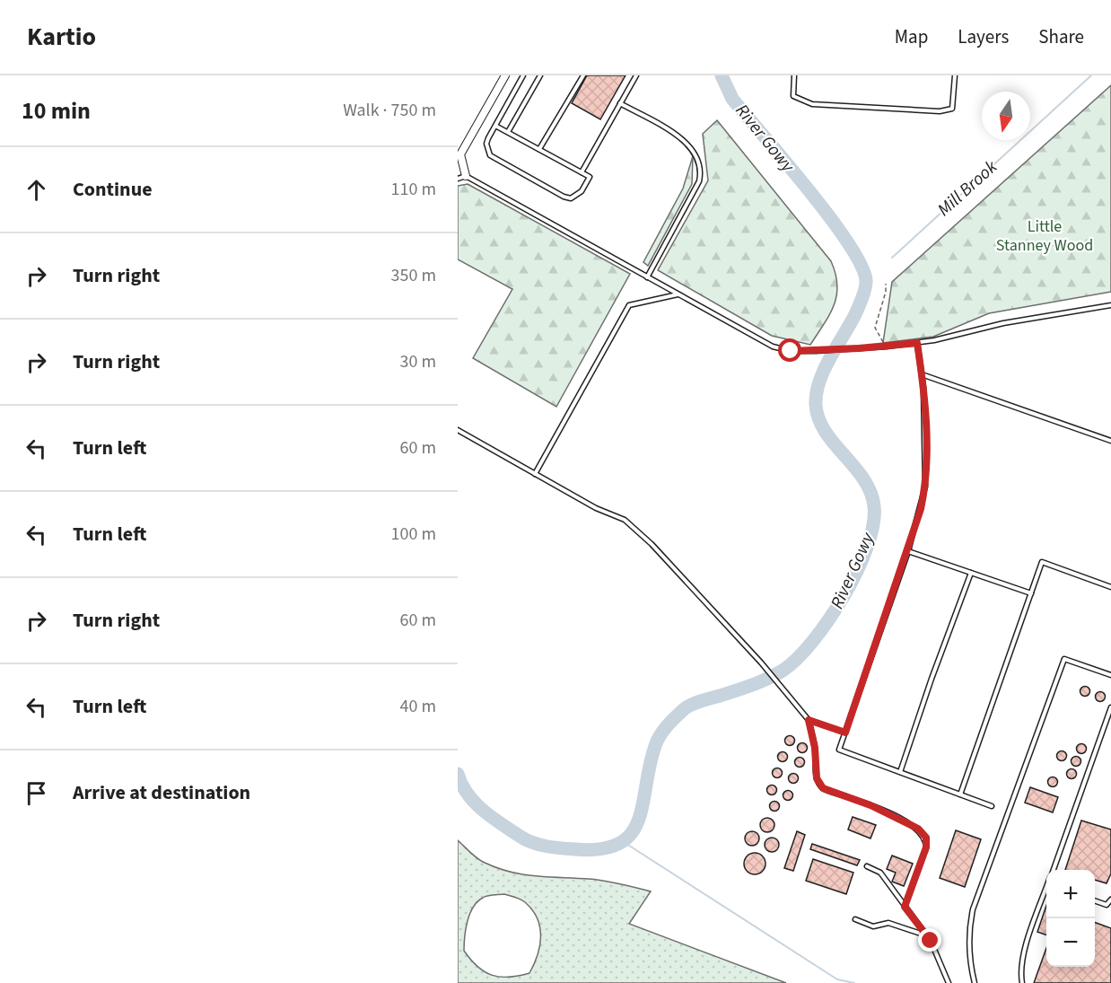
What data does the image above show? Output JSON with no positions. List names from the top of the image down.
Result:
{
  "water": ["River Gowy", "Mill Brook"],
  "parks": ["Little Stanney Wood"],
  "north": "bottom",
  "page": {
    "header": "Kartio",
    "nav": ["Map", "Layers", "Share"],
    "heading": ["10 min", "Walk · 750 m"],
    "list": [
      ["Continue", "110 m"],
      ["Turn right", "350 m"],
      ["Turn right", "30 m"],
      ["Turn left", "60 m"],
      ["Turn left", "100 m"],
      ["Turn right", "60 m"],
      ["Turn left", "40 m"],
      "Arrive at destination"
    ],
    "map_buttons": ["+", "−"]
  }
}
